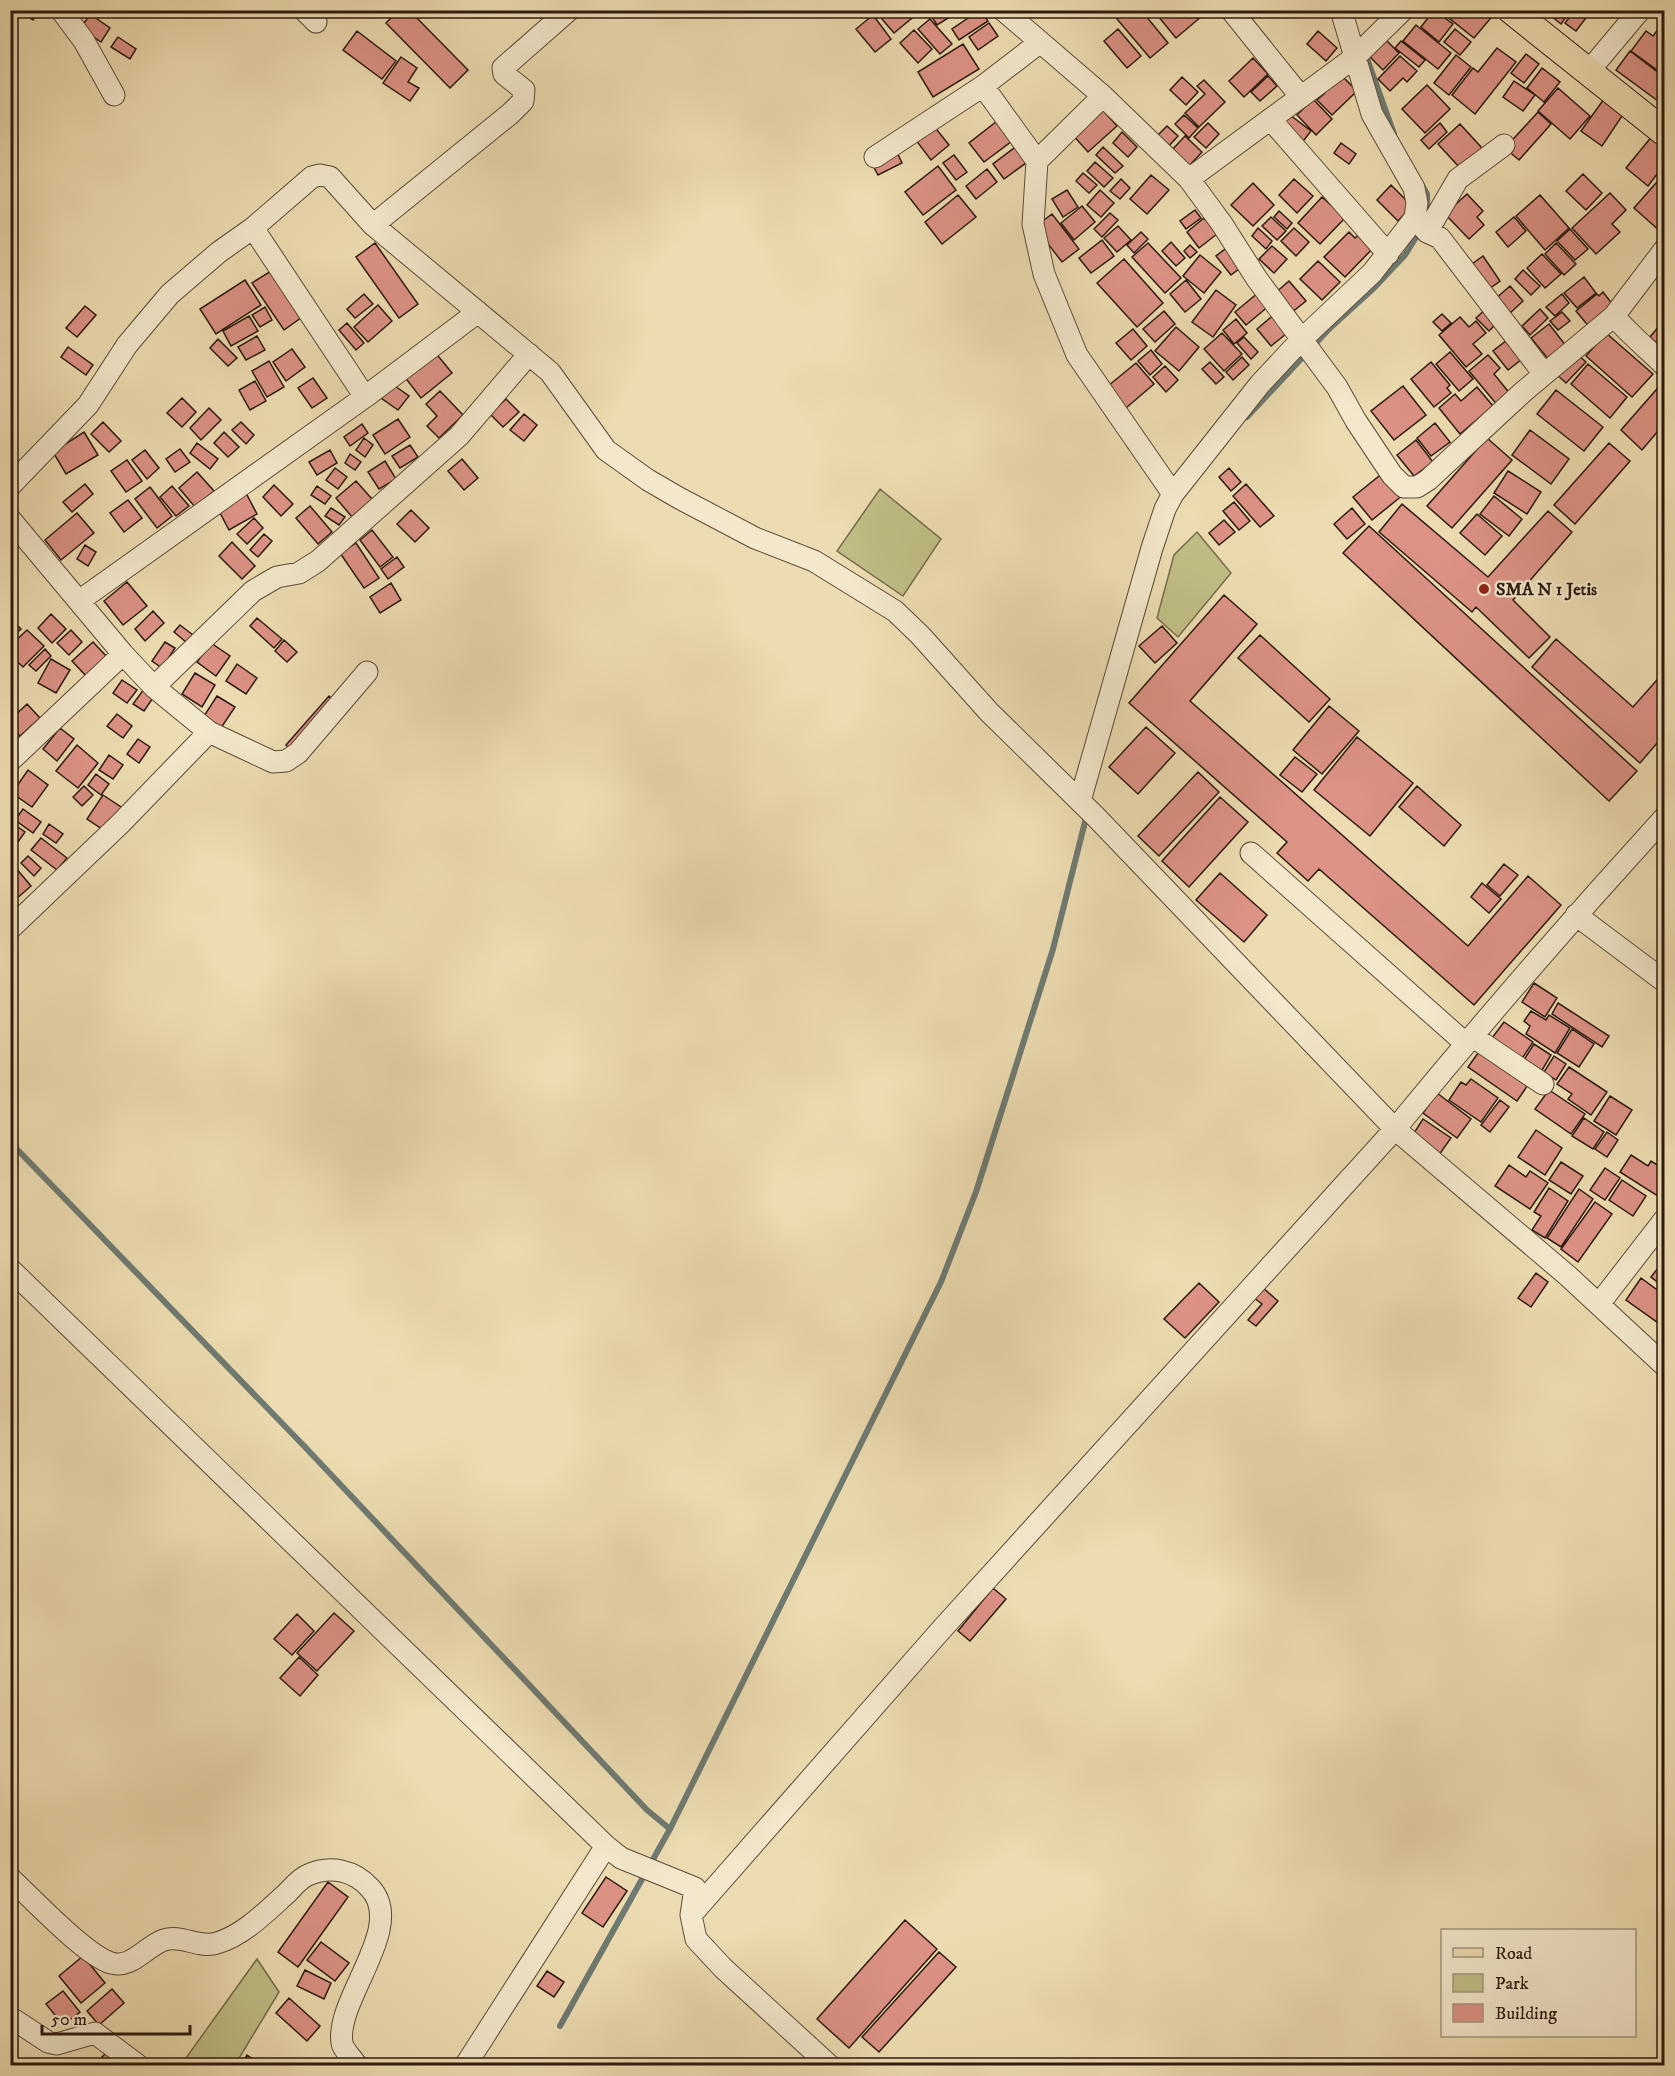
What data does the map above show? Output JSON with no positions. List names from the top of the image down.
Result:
{
  "places": ["SMA N 1 Jetis"],
  "legend": ["Road", "Park", "Building"],
  "scale_bar": "50 m"
}
